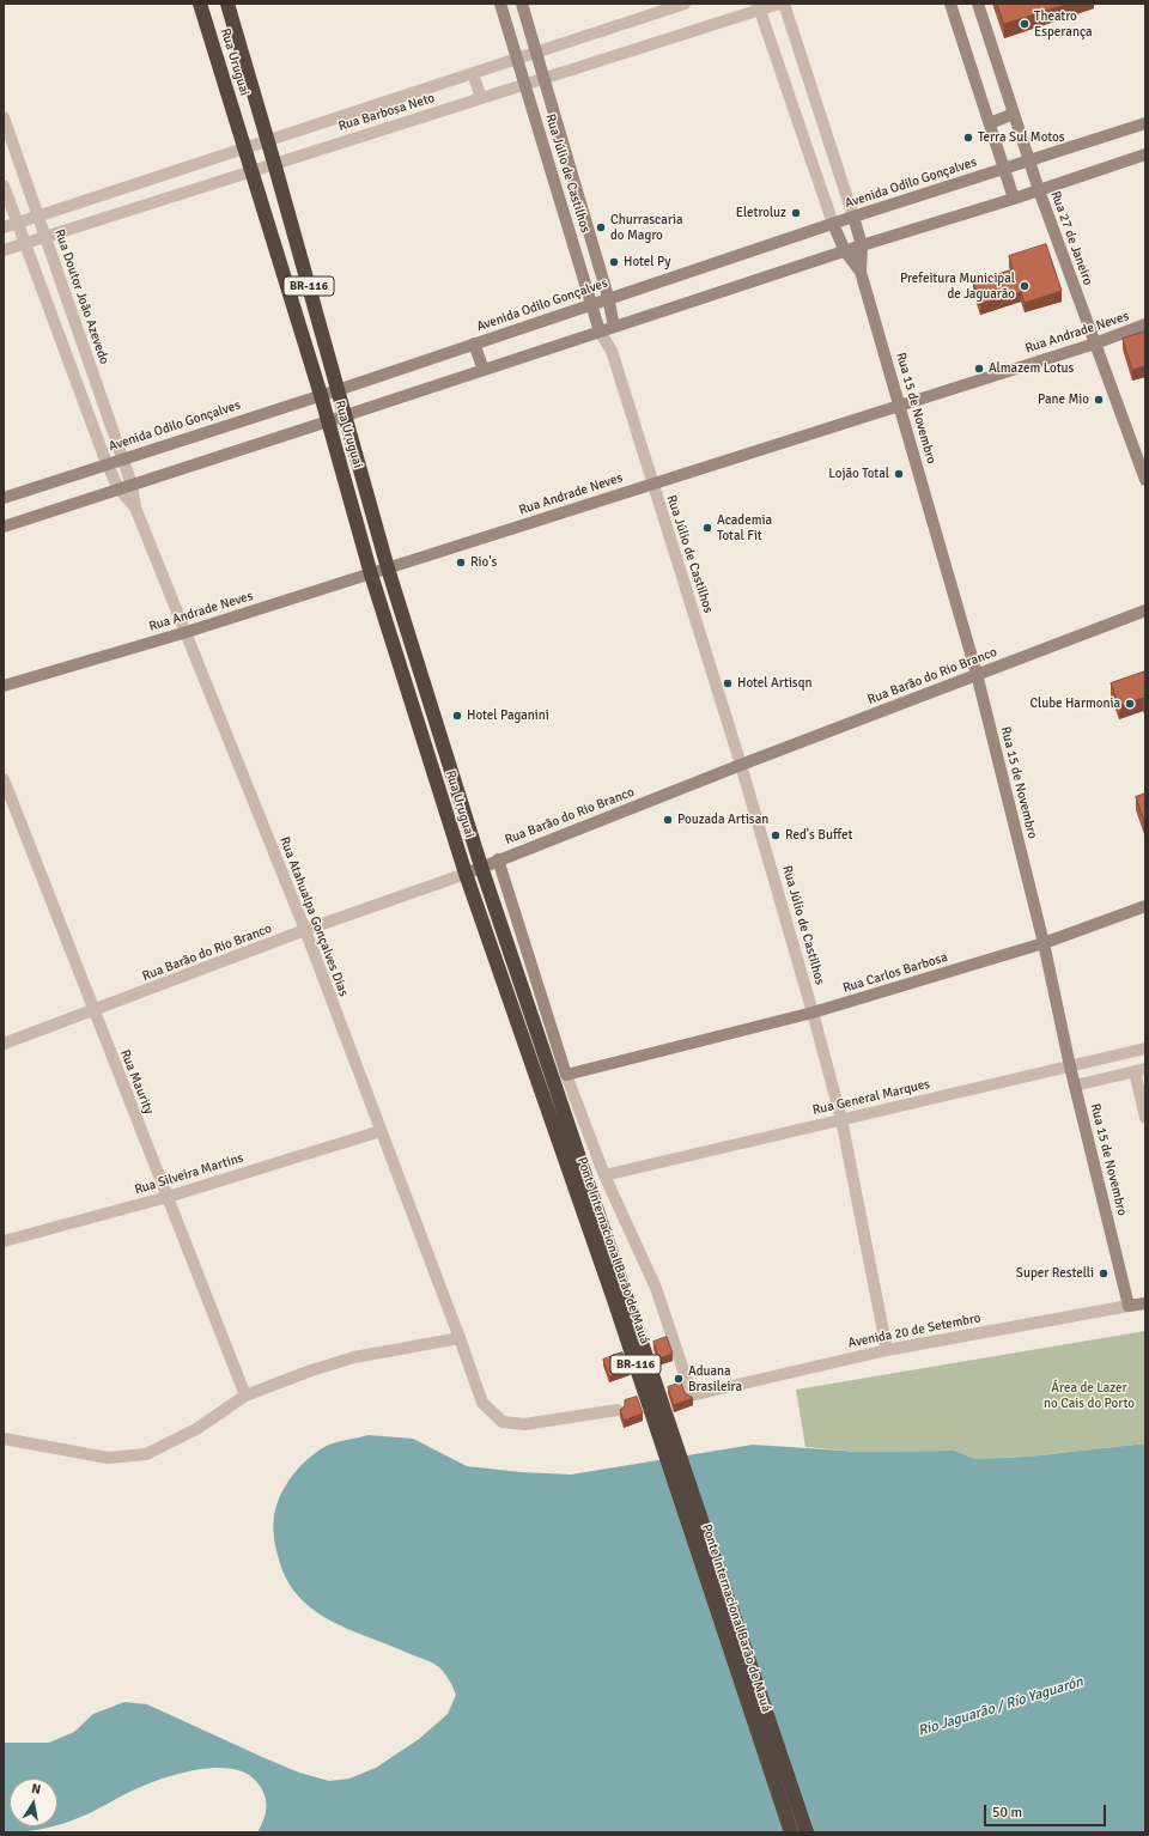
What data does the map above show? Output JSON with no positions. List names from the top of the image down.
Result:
{
  "streets": {
    "highway": ["Rua Uruguai", "BR-116", "Ponte Internacional Barão de Mauá"],
    "street": [
      "Rua Barbosa Neto",
      "Rua Júlio de Castilhos",
      "Avenida Odilo Gonçalves",
      "Rua 27 de Janeiro",
      "Rua Doutor João Azevedo",
      "Rua Andrade Neves",
      "Rua 15 de Novembro",
      "Rua Barão do Rio Branco",
      "Rua Atahualpa Gonçalves Dias",
      "Rua Carlos Barbosa",
      "Rua Maurity",
      "Rua General Marques",
      "Rua Silveira Martins",
      "Avenida 20 de Setembro"
    ]
  },
  "crossings": [
    ["Rua Uruguai", "Rua Barbosa Neto"],
    ["Rua Uruguai", "Avenida Odilo Gonçalves"],
    ["Rua Uruguai", "Rua Andrade Neves"],
    ["Rua Uruguai", "Rua Barão do Rio Branco"],
    ["Rua Uruguai", "Ponte Internacional Barão de Mauá"],
    ["Rua Barbosa Neto", "Rua Júlio de Castilhos"],
    ["Rua Barbosa Neto", "Rua Doutor João Azevedo"],
    ["Rua Barbosa Neto", "Rua 15 de Novembro"],
    ["Rua Júlio de Castilhos", "Avenida Odilo Gonçalves"],
    ["Rua Júlio de Castilhos", "Rua Andrade Neves"],
    ["Rua Júlio de Castilhos", "Rua Barão do Rio Branco"],
    ["Rua Júlio de Castilhos", "Rua Carlos Barbosa"],
    ["Rua Júlio de Castilhos", "Rua General Marques"],
    ["Rua Júlio de Castilhos", "Avenida 20 de Setembro"],
    ["Avenida Odilo Gonçalves", "Rua 27 de Janeiro"],
    ["Avenida Odilo Gonçalves", "Rua Doutor João Azevedo"],
    ["Avenida Odilo Gonçalves", "Rua 15 de Novembro"],
    ["Rua 27 de Janeiro", "Rua Andrade Neves"],
    ["Rua Doutor João Azevedo", "Rua Atahualpa Gonçalves Dias"],
    ["Rua Andrade Neves", "Rua 15 de Novembro"],
    ["Rua Andrade Neves", "Rua Atahualpa Gonçalves Dias"],
    ["Rua 15 de Novembro", "Rua Barão do Rio Branco"],
    ["Rua 15 de Novembro", "Rua Carlos Barbosa"],
    ["Rua 15 de Novembro", "Rua General Marques"],
    ["Rua 15 de Novembro", "Avenida 20 de Setembro"],
    ["Rua Barão do Rio Branco", "Rua Atahualpa Gonçalves Dias"],
    ["Rua Barão do Rio Branco", "Rua Maurity"],
    ["Rua Barão do Rio Branco", "Ponte Internacional Barão de Mauá"],
    ["Rua Atahualpa Gonçalves Dias", "Rua Silveira Martins"],
    ["Rua Maurity", "Rua Silveira Martins"],
    ["Rua General Marques", "Avenida 20 de Setembro"]
  ],
  "water": ["Rio Jaguarão / Río Yaguarón"],
  "parks": ["Área de Lazer no Cais do Porto"],
  "places": [
    "Theatro Esperança",
    "Terra Sul Motos",
    "Eletroluz",
    "Churrascaria do Magro",
    "Hotel Py",
    "Prefeitura Municipal de Jaguarão",
    "Almazem Lotus",
    "Pane Mio",
    "Lojão Total",
    "Academia Total Fit",
    "Rio's",
    "Hotel Artisqn",
    "Clube Harmonia",
    "Hotel Paganini",
    "Pouzada Artisan",
    "Red's Buffet",
    "Super Restelli",
    "Aduana Brasileira"
  ],
  "scale_bar": "50 m",
  "north": "top"
}
